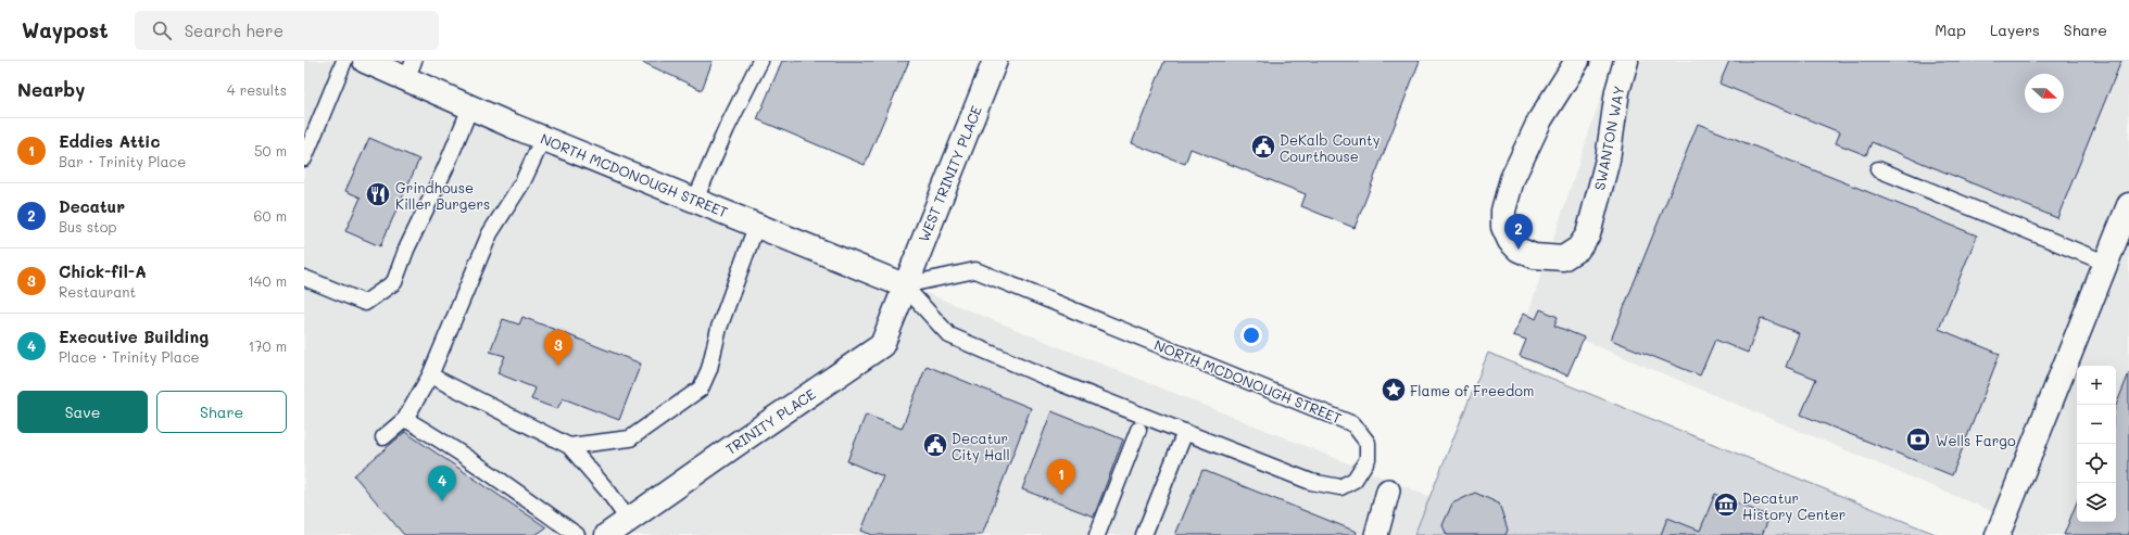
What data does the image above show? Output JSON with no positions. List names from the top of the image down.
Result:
{
  "streets": {
    "street": [
      "SWANTON WAY",
      "WEST TRINITY PLACE",
      "NORTH MCDONOUGH STREET",
      "TRINITY PLACE"
    ]
  },
  "crossings": [
    ["WEST TRINITY PLACE", "NORTH MCDONOUGH STREET"],
    ["WEST TRINITY PLACE", "TRINITY PLACE"],
    ["NORTH MCDONOUGH STREET", "TRINITY PLACE"]
  ],
  "places": {
    "public building": ["DeKalb County Courthouse", "Decatur City Hall"],
    "restaurant": ["Grindhouse Killer Burgers"],
    "place": ["Flame of Freedom"],
    "bank": ["Wells Fargo"],
    "museum": ["Decatur History Center"]
  },
  "north": "right",
  "page": {
    "header": "Waypost",
    "search": "Search here",
    "nav": ["Map", "Layers", "Share"],
    "heading": ["Nearby", "4 results"],
    "list": [
      {
        "mark": "1",
        "name": "Eddies Attic",
        "note": "Bar · Trinity Place",
        "value": "50 m"
      },
      {
        "mark": "2",
        "name": "Decatur",
        "note": "Bus stop",
        "value": "60 m"
      },
      {
        "mark": "3",
        "name": "Chick-fil-A",
        "note": "Restaurant",
        "value": "140 m"
      },
      {
        "mark": "4",
        "name": "Executive Building",
        "note": "Place · Trinity Place",
        "value": "170 m"
      }
    ],
    "pins": [
      "2",
      "3",
      "1",
      "4"
    ],
    "map_buttons": ["+", "−"],
    "buttons": ["Save", "Share"]
  }
}
